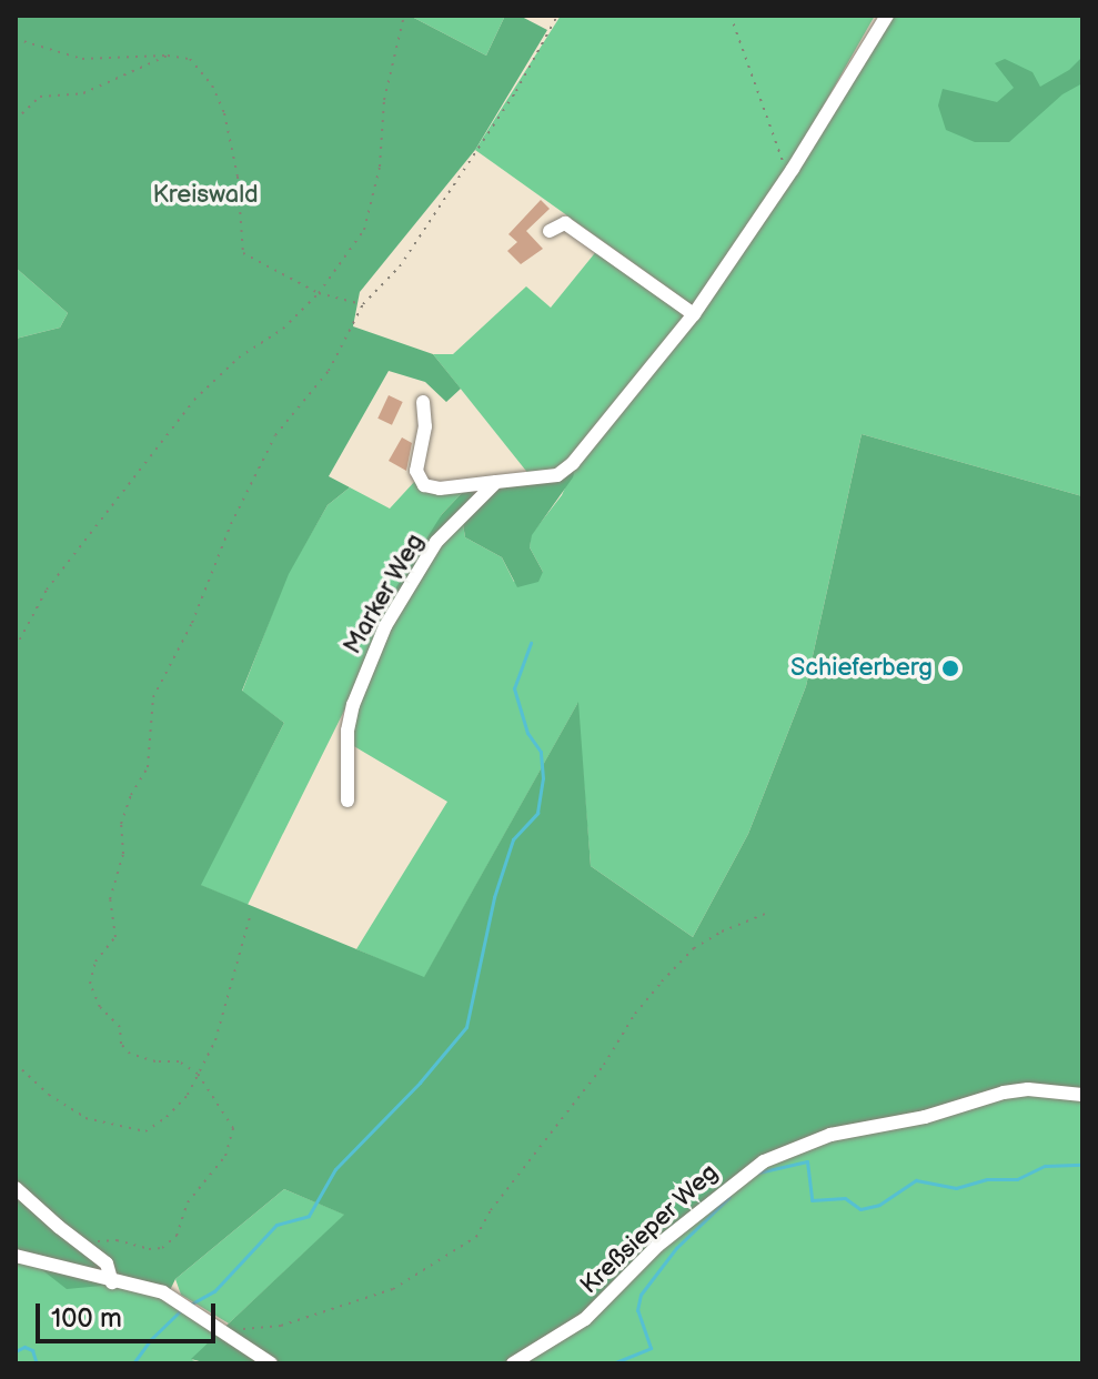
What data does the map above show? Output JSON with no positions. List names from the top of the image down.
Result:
{
  "streets": {
    "street": ["Marker Weg", "Kreßsieper Weg"]
  },
  "parks": ["Kreiswald"],
  "places": ["Schieferberg"],
  "scale_bar": "100 m"
}
